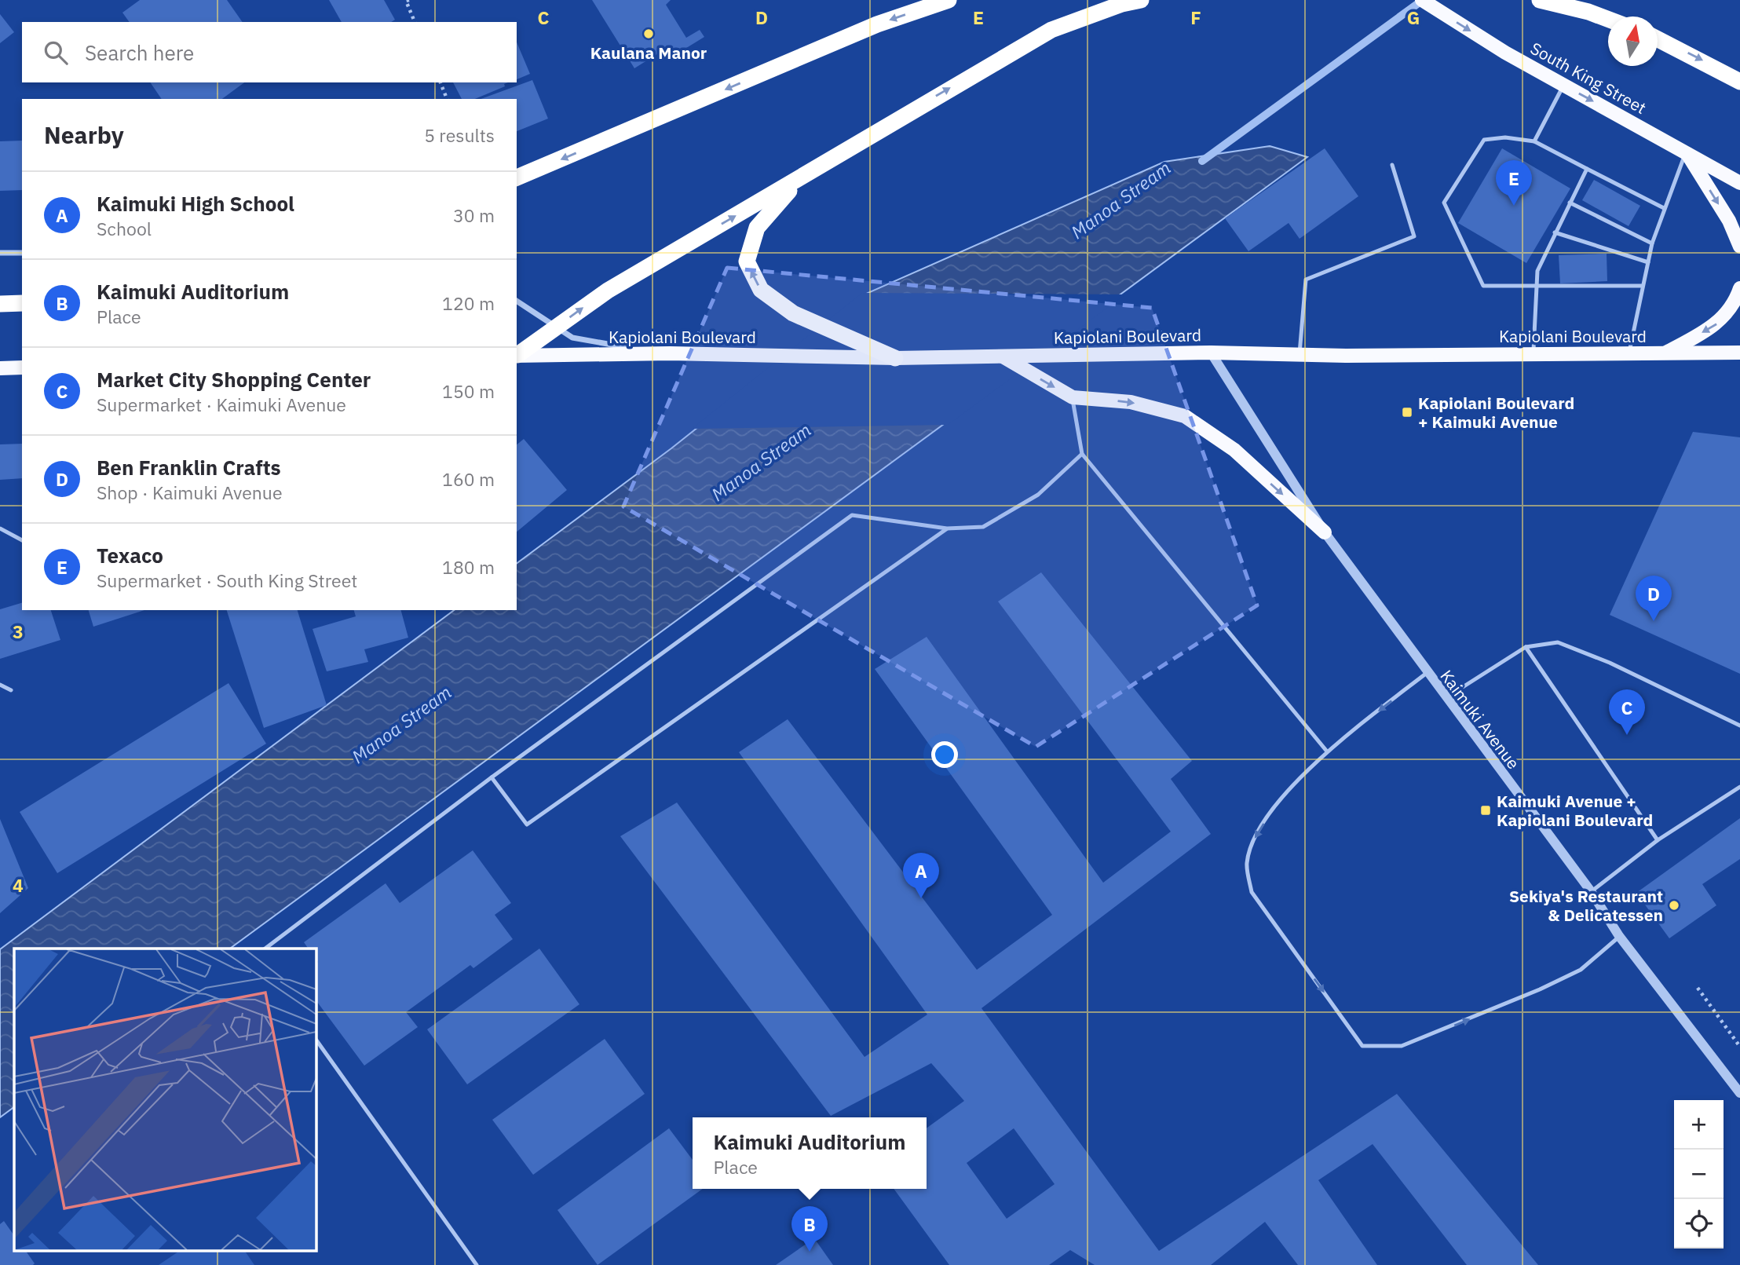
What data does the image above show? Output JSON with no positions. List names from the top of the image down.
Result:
{
  "streets": {
    "main road": ["South King Street", "Kapiolani Boulevard"],
    "street": ["Kaimuki Avenue"]
  },
  "crossings": [
    ["Kapiolani Boulevard", "Kaimuki Avenue"]
  ],
  "one_way": ["South King Street"],
  "water": ["Manoa Stream"],
  "places": {
    "other": ["Kaulana Manor", "Sekiya's Restaurant & Delicatessen"],
    "transit": ["Kapiolani Boulevard + Kaimuki Avenue", "Kaimuki Avenue + Kapiolani Boulevard"]
  },
  "north": "top",
  "page": {
    "search": "Search here",
    "heading": ["Nearby", "5 results"],
    "pins": [
      "E",
      "D",
      "C",
      "A",
      "B"
    ],
    "list": [
      {
        "mark": "A",
        "name": "Kaimuki High School",
        "note": "School",
        "value": "30 m"
      },
      {
        "mark": "B",
        "name": "Kaimuki Auditorium",
        "note": "Place",
        "value": "120 m"
      },
      {
        "mark": "C",
        "name": "Market City Shopping Center",
        "note": "Supermarket · Kaimuki Avenue",
        "value": "150 m"
      },
      {
        "mark": "D",
        "name": "Ben Franklin Crafts",
        "note": "Shop · Kaimuki Avenue",
        "value": "160 m"
      },
      {
        "mark": "E",
        "name": "Texaco",
        "note": "Supermarket · South King Street",
        "value": "180 m"
      }
    ],
    "map_buttons": ["+", "−"],
    "popup": ["Kaimuki Auditorium", "Place"]
  },
  "grid": {
    "columns": [
      "C",
      "D",
      "E",
      "F",
      "G"
    ],
    "rows": ["3", "4"]
  }
}
